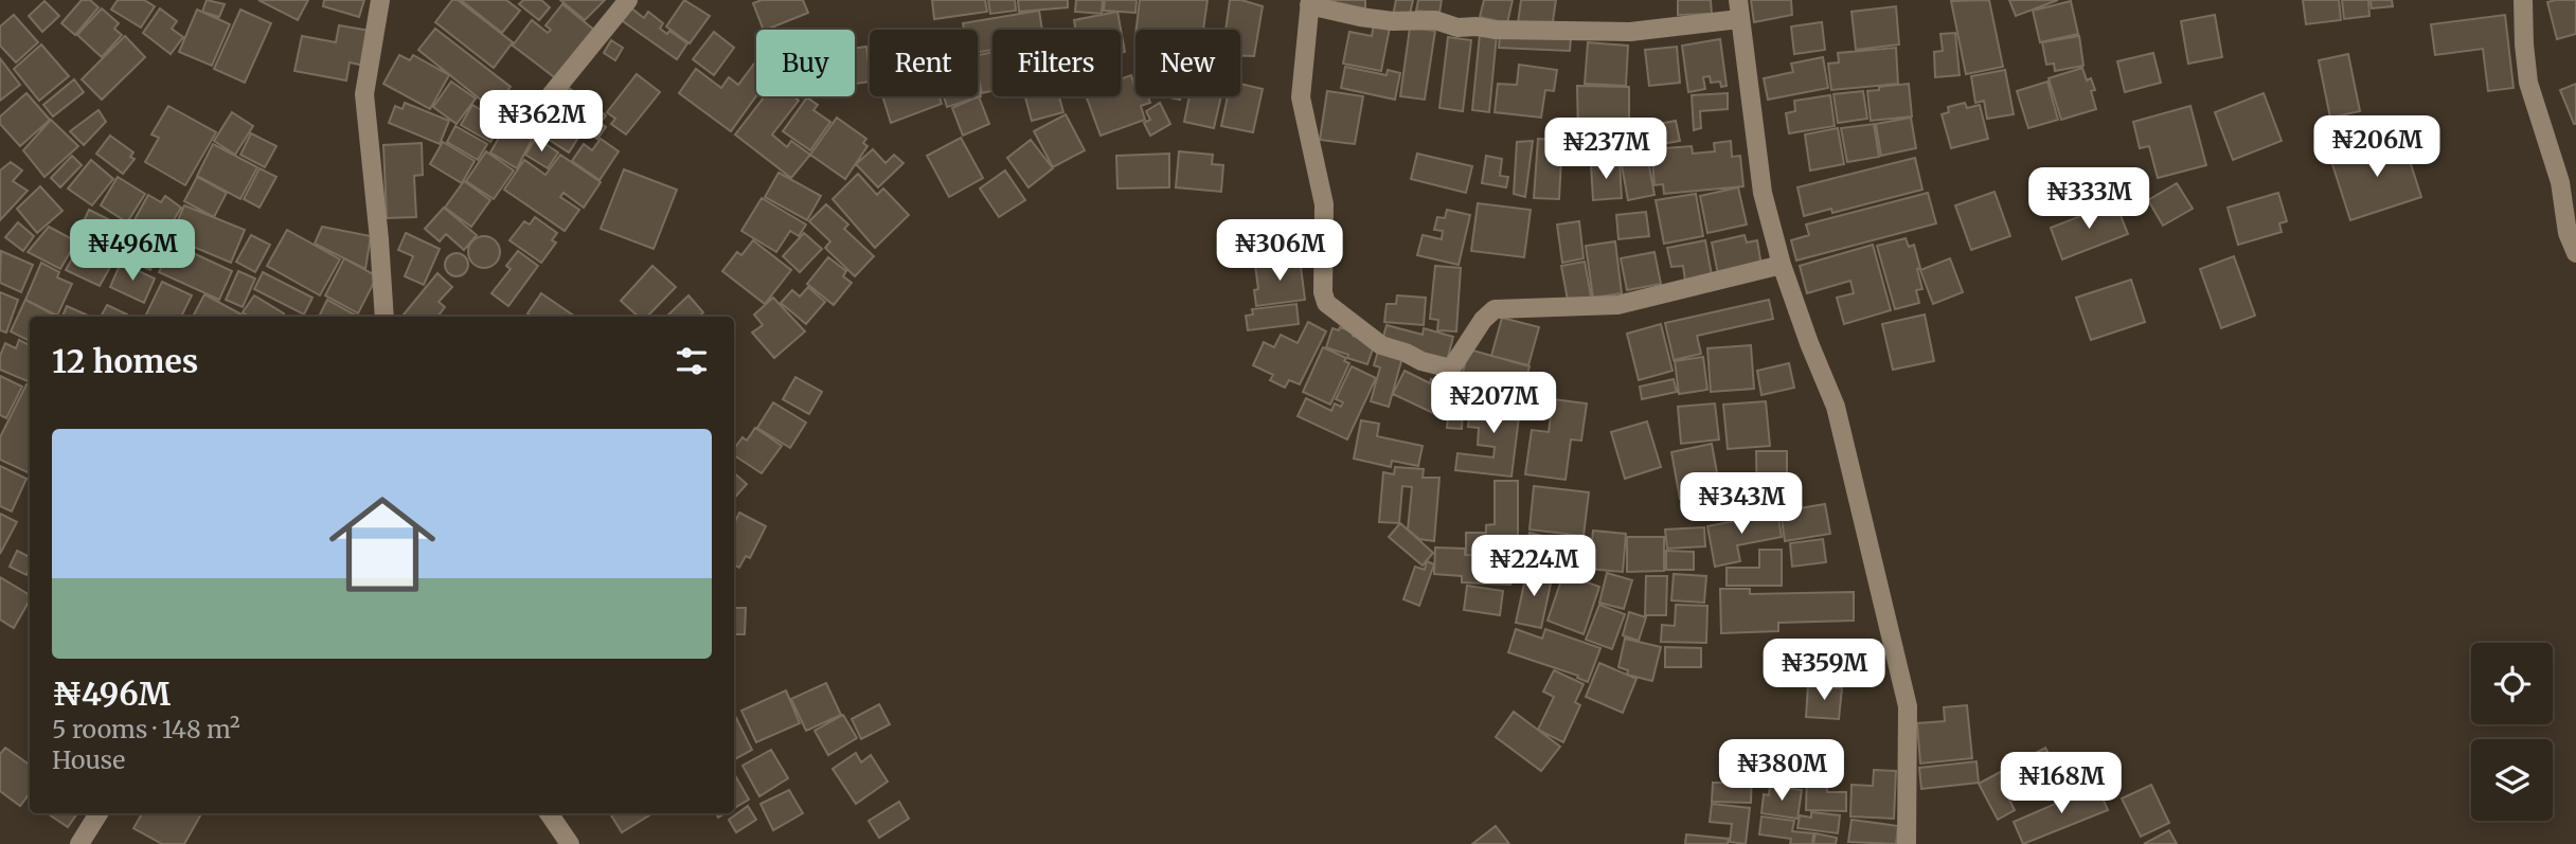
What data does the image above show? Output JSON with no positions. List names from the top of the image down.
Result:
{
  "page": {
    "chip": [
      "Buy",
      "Rent",
      "Filters",
      "New"
    ],
    "price": [
      "₦362M",
      "₦206M",
      "₦237M",
      "₦333M",
      "₦496M",
      "₦306M",
      "₦207M",
      "₦343M",
      "₦224M",
      "₦359M",
      "₦380M",
      "₦168M"
    ],
    "heading": "12 homes",
    "list": [
      {
        "name": "₦496M",
        "note": "5 rooms · 148 m² · House"
      }
    ]
  }
}
